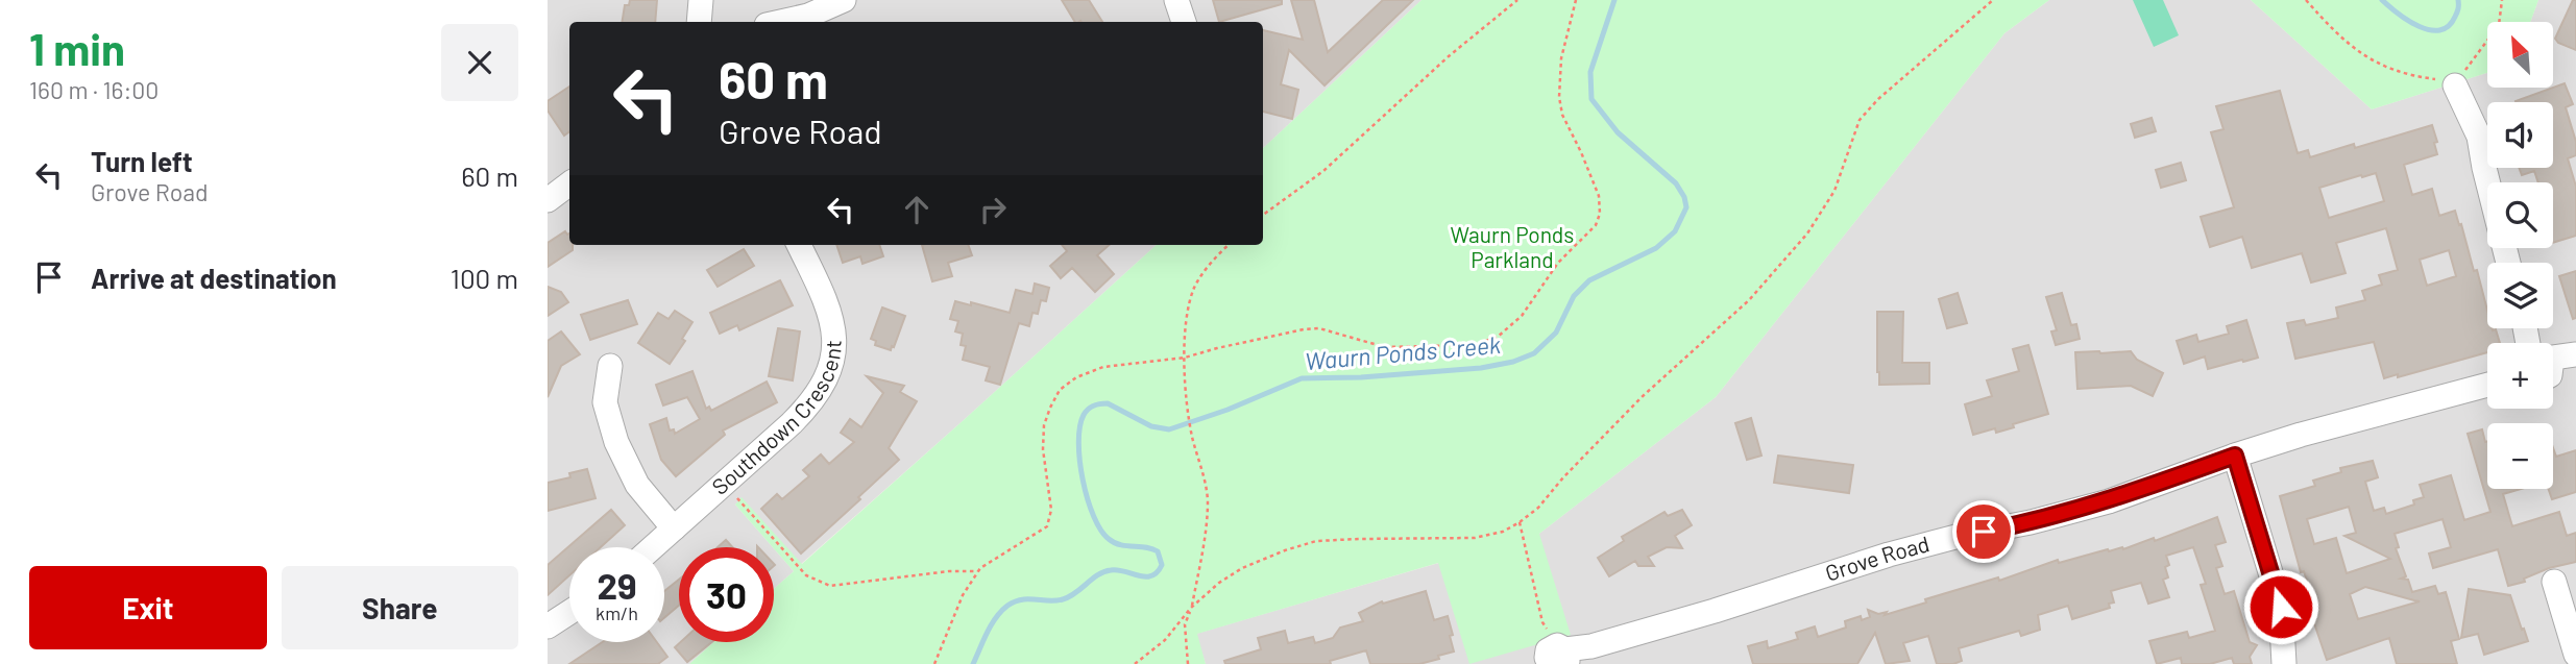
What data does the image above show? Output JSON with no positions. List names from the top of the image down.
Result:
{
  "streets": {
    "street": ["Southdown Crescent", "Grove Road"]
  },
  "water": ["Waurn Ponds Creek"],
  "parks": ["Waurn Ponds Parkland"],
  "north": "top left",
  "page": {
    "heading": ["1 min", "160 m · 16:00"],
    "map_buttons": ["+", "−"],
    "turn": ["60 m", "Grove Road"],
    "list": [
      {
        "name": "Turn left",
        "note": "Grove Road",
        "value": "60 m"
      },
      {
        "name": "Arrive at destination",
        "value": "100 m"
      }
    ],
    "speed": "29 km/h",
    "limit": "30",
    "buttons": ["Exit", "Share"]
  }
}
